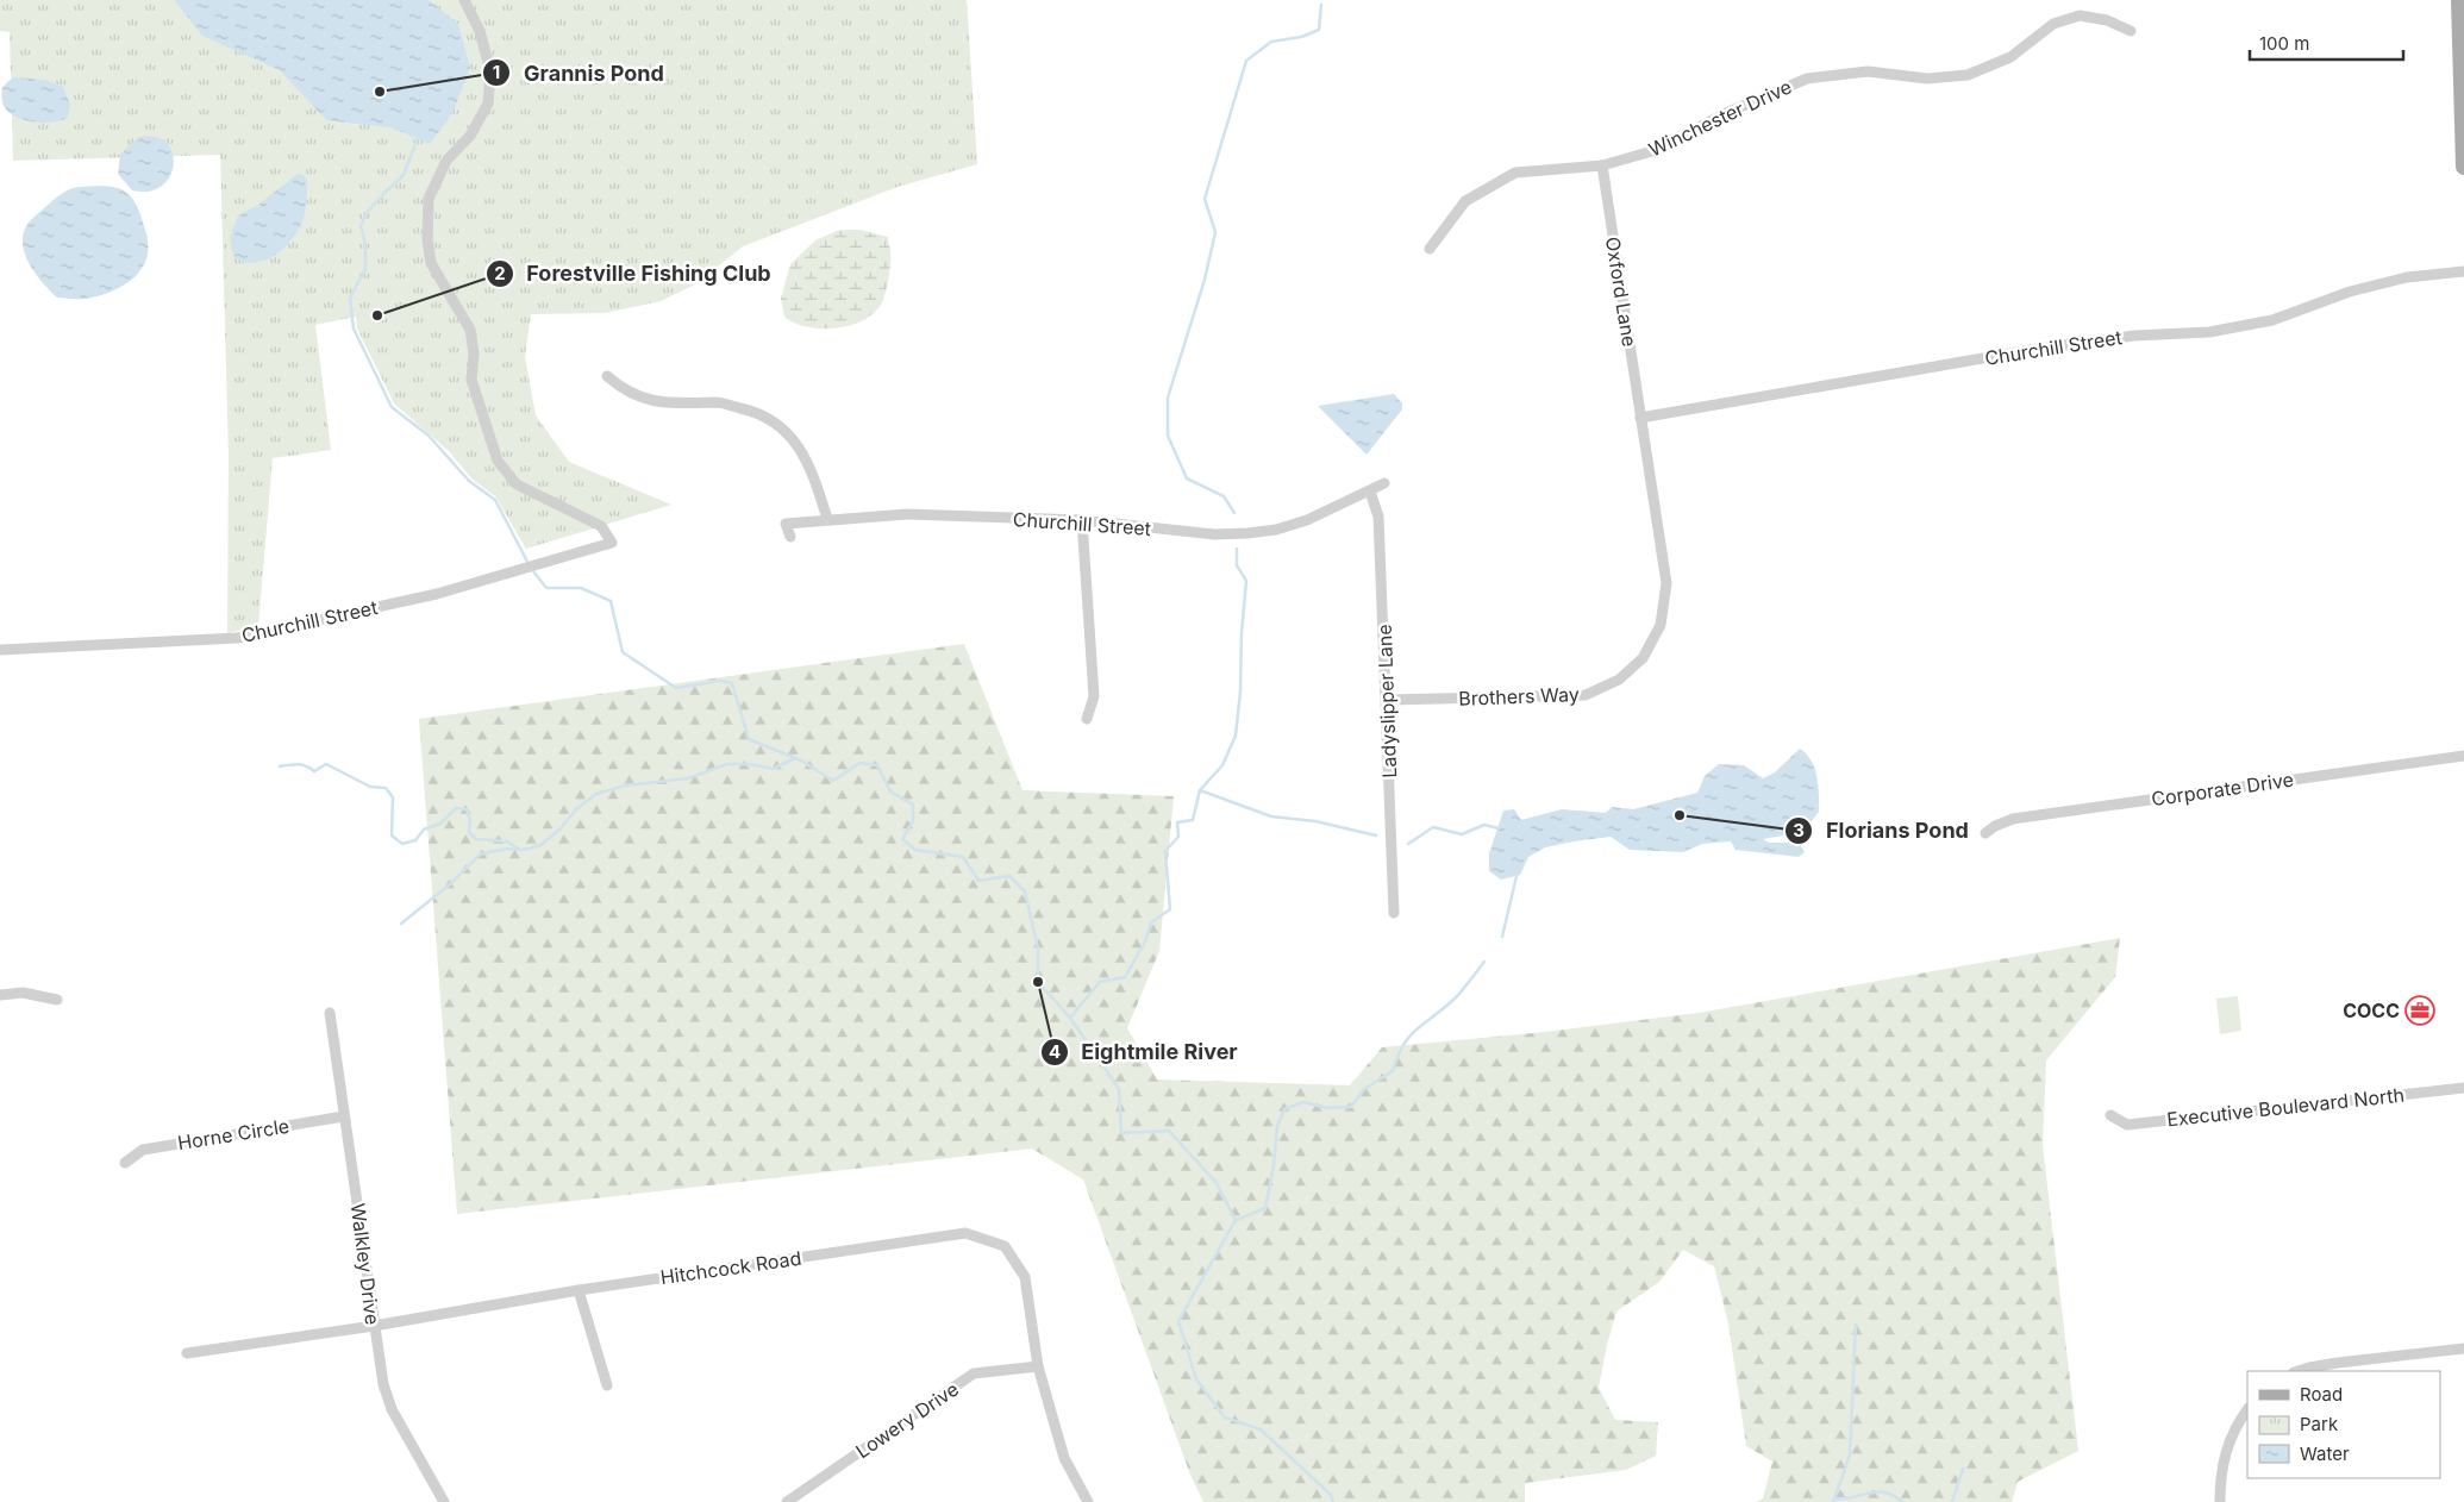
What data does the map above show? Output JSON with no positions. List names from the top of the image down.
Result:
{
  "streets": {
    "street": [
      "Winchester Drive",
      "Oxford Lane",
      "Churchill Street",
      "Brothers Way",
      "Ladyslipper Lane",
      "Corporate Drive",
      "Executive Boulevard North",
      "Horne Circle",
      "Walkley Drive",
      "Hitchcock Road",
      "Lowery Drive"
    ]
  },
  "crossings": [
    ["Winchester Drive", "Oxford Lane"],
    ["Oxford Lane", "Churchill Street"],
    ["Oxford Lane", "Brothers Way"],
    ["Churchill Street", "Brothers Way"],
    ["Churchill Street", "Ladyslipper Lane"],
    ["Brothers Way", "Ladyslipper Lane"],
    ["Horne Circle", "Walkley Drive"],
    ["Walkley Drive", "Hitchcock Road"],
    ["Hitchcock Road", "Lowery Drive"]
  ],
  "places": {
    "other": [
      "Grannis Pond",
      "Forestville Fishing Club",
      "Florians Pond",
      "Eightmile River"
    ],
    "office": ["COCC"]
  },
  "legend": ["Road", "Park", "Water"],
  "scale_bar": "100 m"
}
